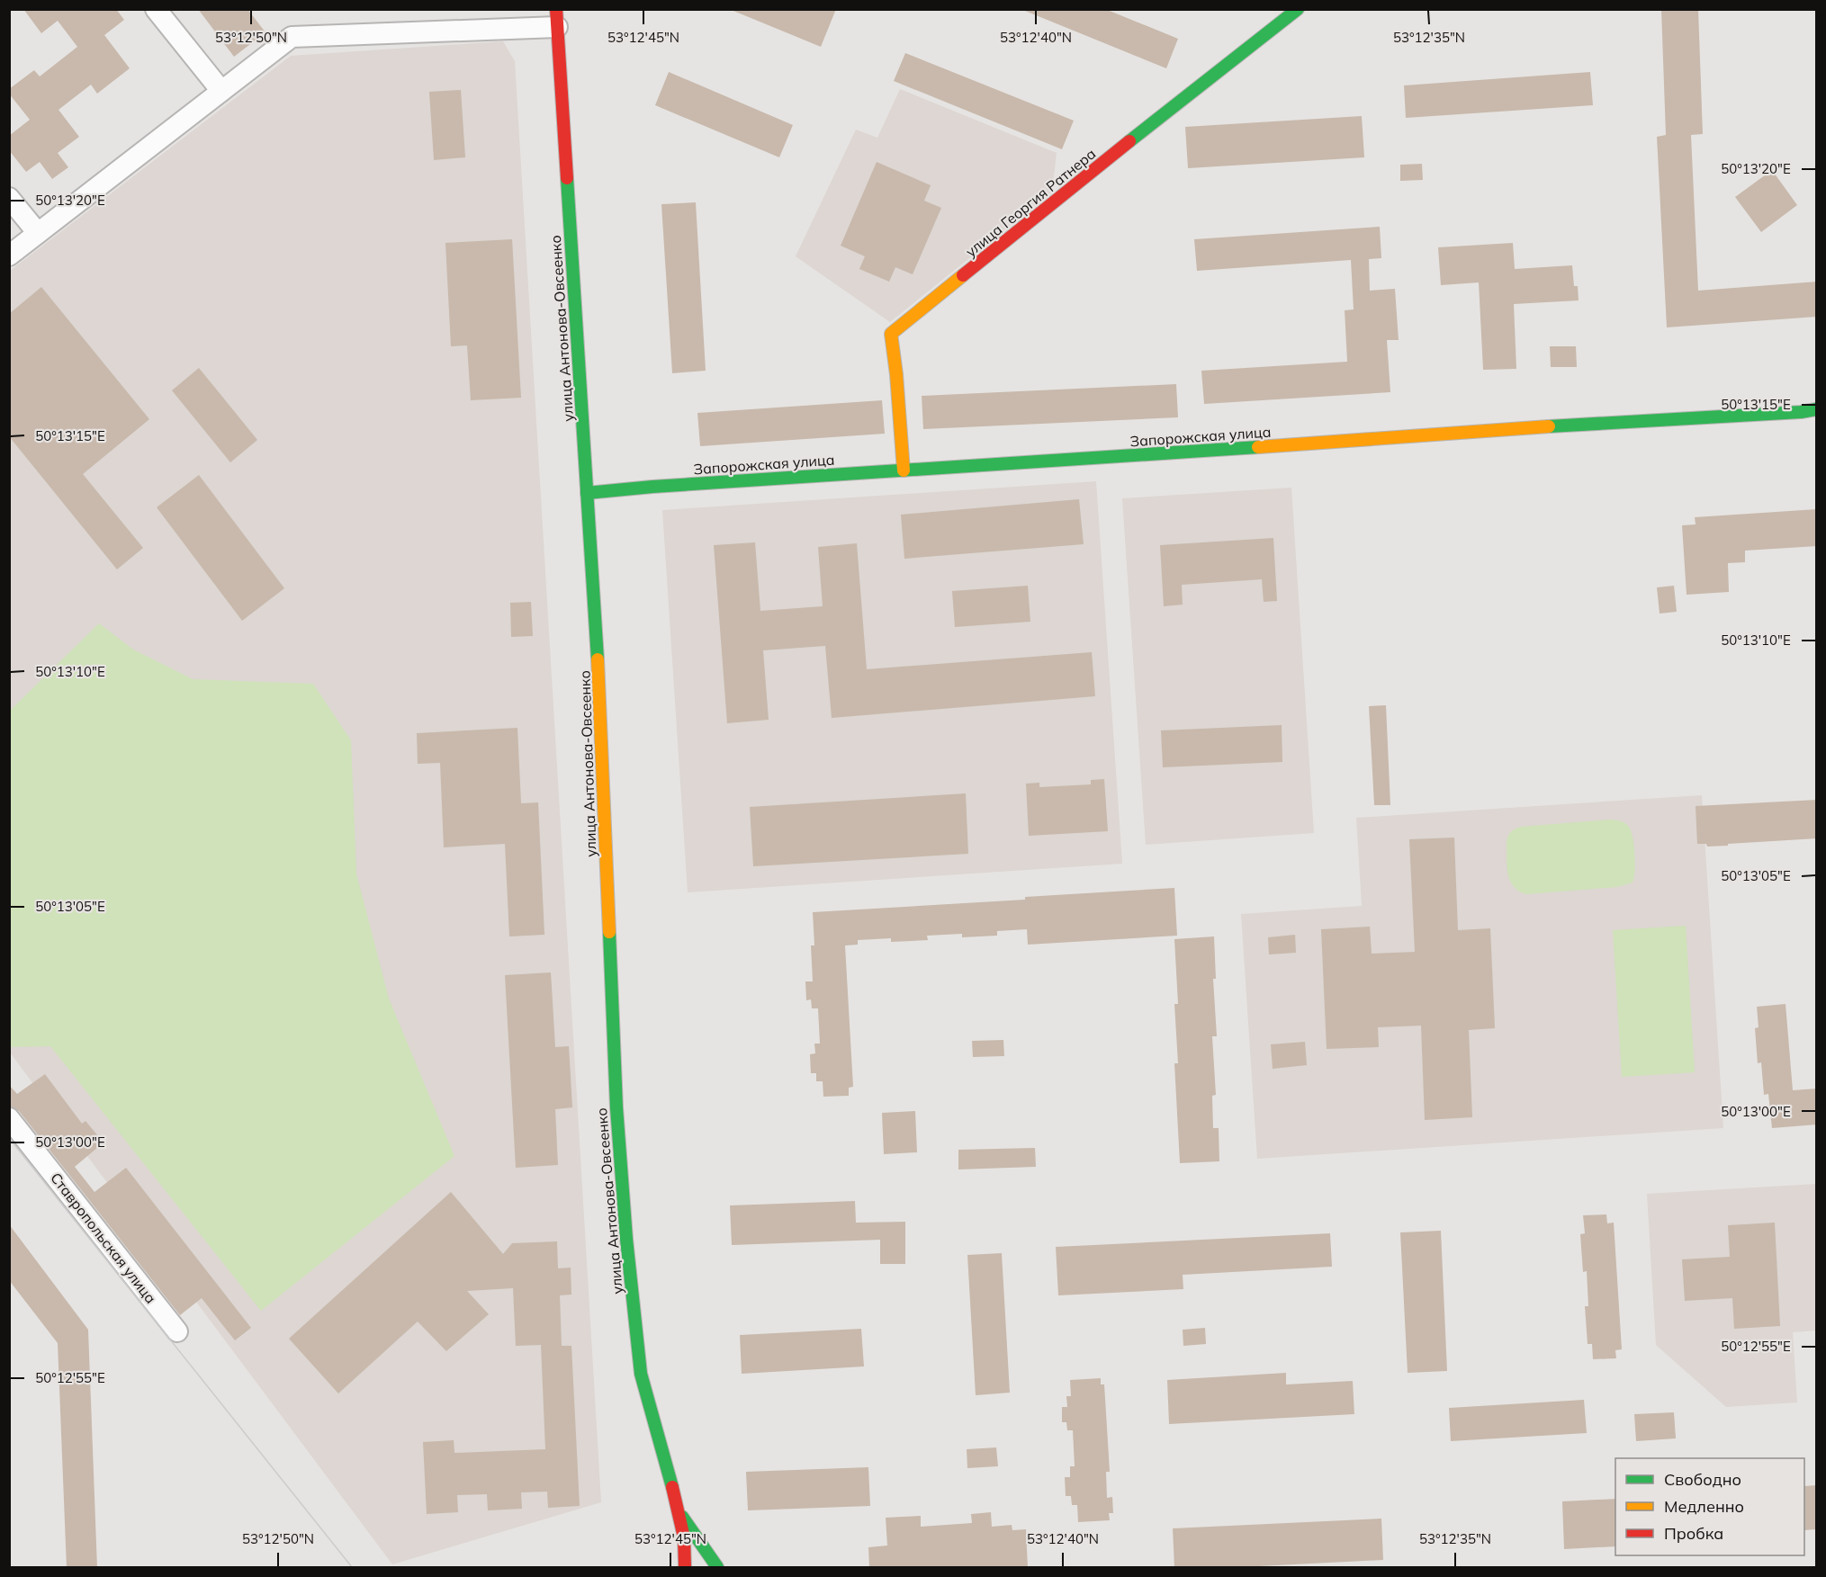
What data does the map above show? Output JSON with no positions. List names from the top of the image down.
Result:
{
  "streets": {
    "street": [
      "улица Георгия Ратнера",
      "улица Антонова-Овсеенко",
      "Запорожская улица",
      "Ставропольская улица"
    ]
  },
  "crossings": [
    ["улица Георгия Ратнера", "Запорожская улица"],
    ["улица Антонова-Овсеенко", "Запорожская улица"]
  ],
  "legend": ["Свободно", "Медленно", "Пробка"],
  "coordinates": [
    "53°12'50\"N",
    "53°12'45\"N",
    "53°12'40\"N",
    "53°12'35\"N",
    "50°13'20\"E",
    "50°13'15\"E",
    "50°13'10\"E",
    "50°13'05\"E",
    "50°13'00\"E",
    "50°12'55\"E"
  ]
}
